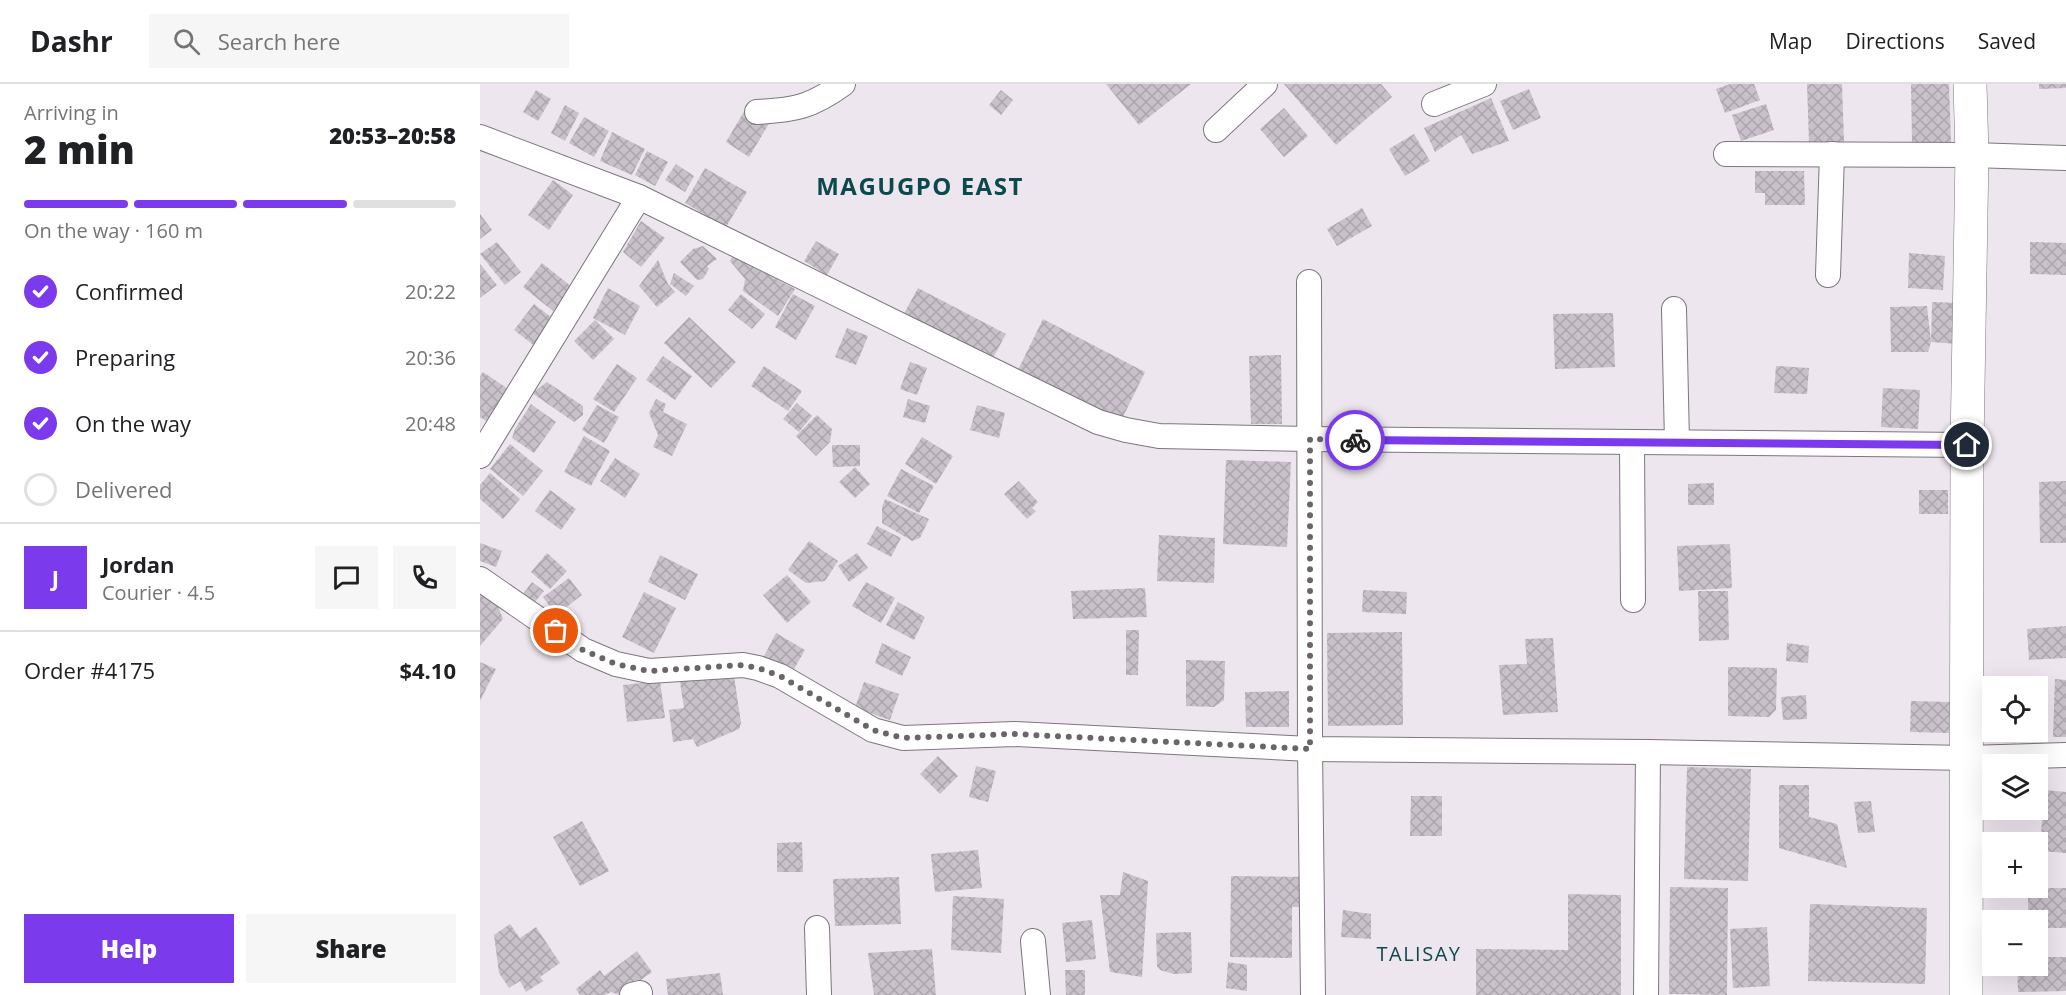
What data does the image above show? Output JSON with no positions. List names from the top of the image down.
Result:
{
  "districts": ["MAGUGPO EAST", "TALISAY"],
  "page": {
    "header": "Dashr",
    "search": "Search here",
    "nav": ["Map", "Directions", "Saved"],
    "heading": ["2 min", "Arriving in", "20:53–20:58"],
    "panel": [
      "Jordan",
      "Courier · 4.5",
      "Order #4175",
      "$4.10"
    ],
    "bar": "On the way · 160 m",
    "list": [
      ["Confirmed", "20:22"],
      ["Preparing", "20:36"],
      ["On the way", "20:48"],
      "Delivered"
    ],
    "round": "J",
    "map_buttons": ["+", "−"],
    "buttons": ["Help", "Share"]
  }
}
